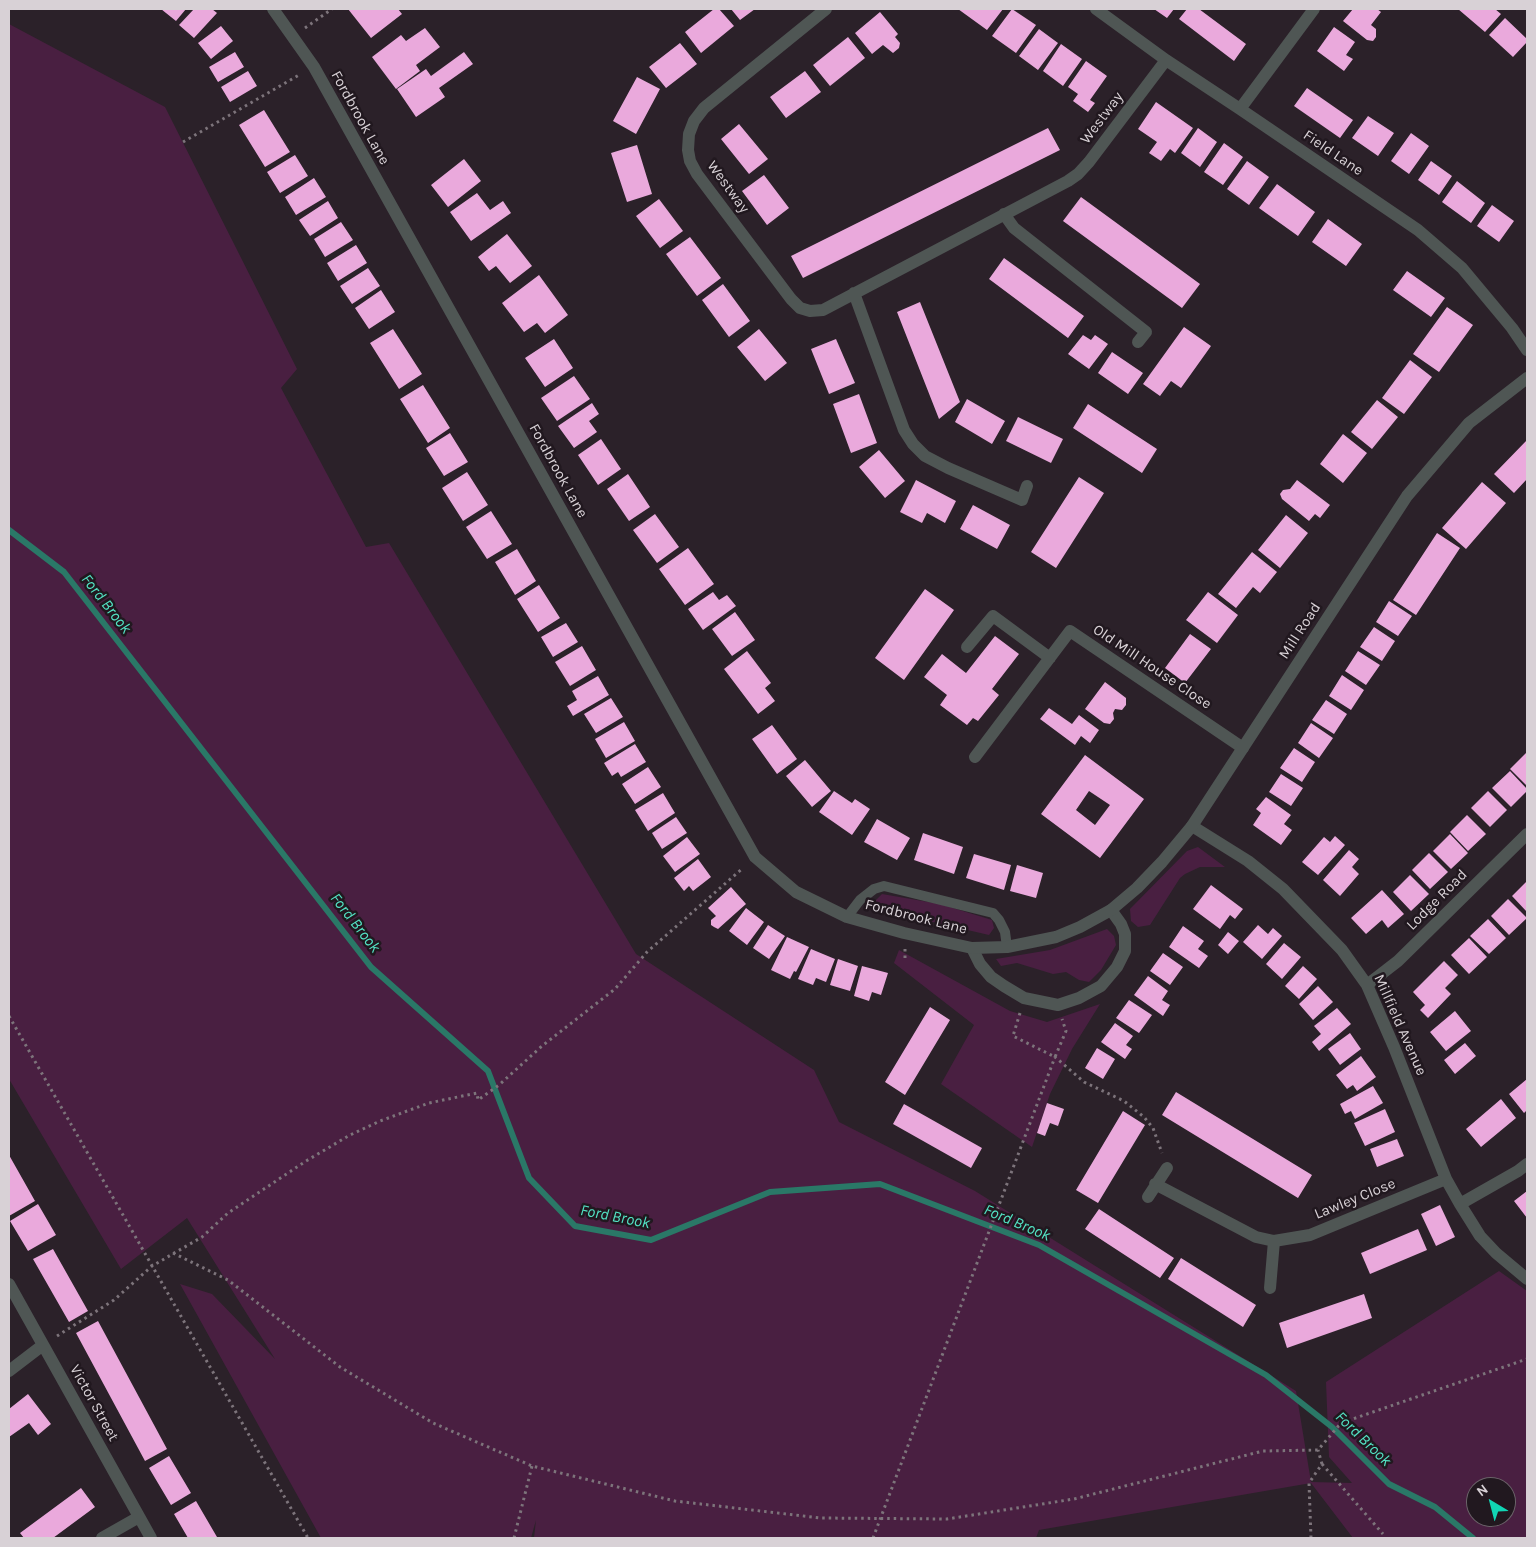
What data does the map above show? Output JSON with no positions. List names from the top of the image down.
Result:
{
  "streets": {
    "street": [
      "Fordbrook Lane",
      "Westway",
      "Field Lane",
      "Mill Road",
      "Old Mill House Close",
      "Lodge Road",
      "Millfield Avenue",
      "Lawley Close",
      "Victor Street"
    ]
  },
  "crossings": [
    ["Fordbrook Lane", "Mill Road"],
    ["Westway", "Field Lane"],
    ["Mill Road", "Old Mill House Close"],
    ["Mill Road", "Millfield Avenue"],
    ["Lodge Road", "Millfield Avenue"],
    ["Millfield Avenue", "Lawley Close"]
  ],
  "water": ["Ford Brook"],
  "north": "top left"
}
